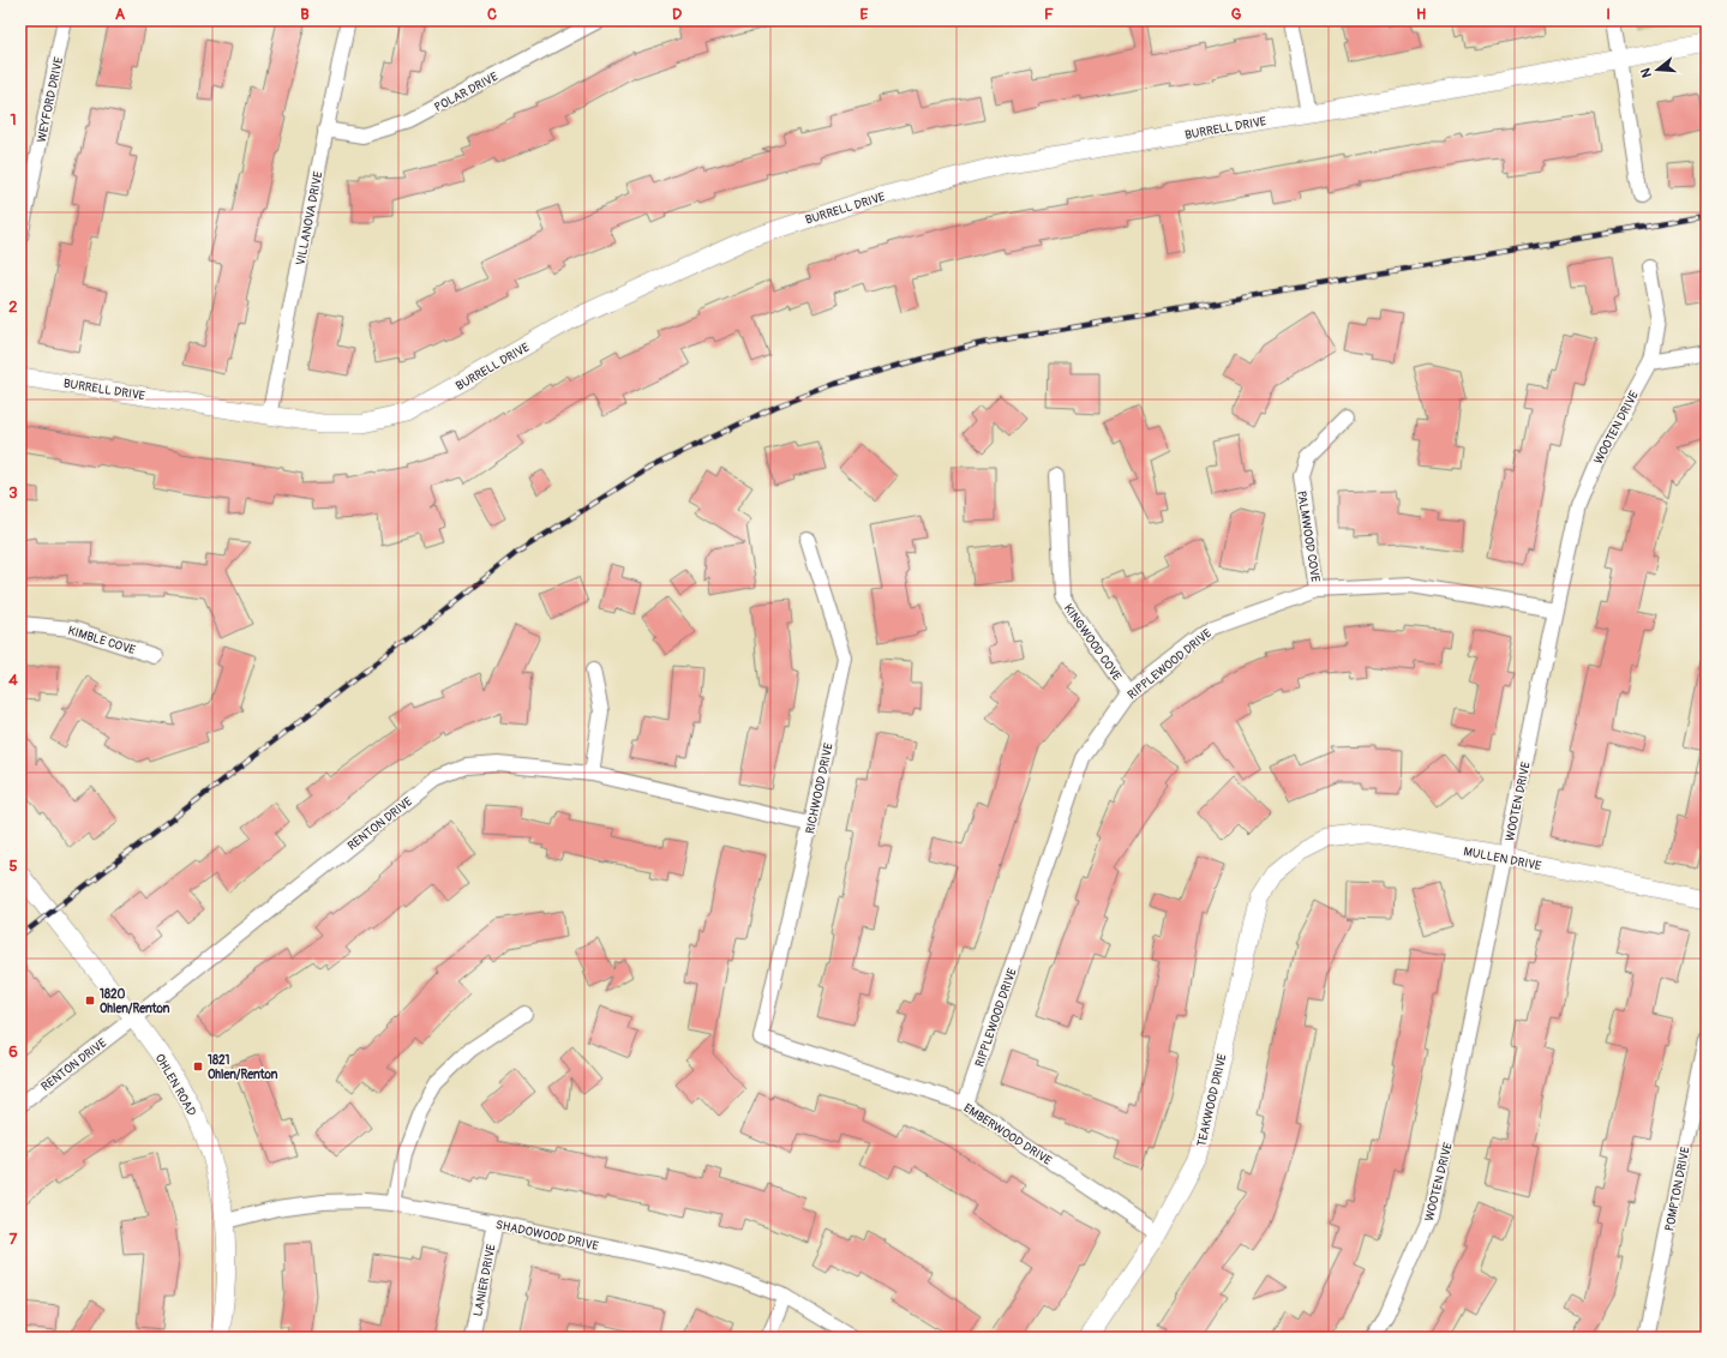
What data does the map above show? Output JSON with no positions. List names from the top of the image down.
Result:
{
  "streets": {
    "street": [
      "POLAR DRIVE",
      "WEYFORD DRIVE",
      "BURRELL DRIVE",
      "VILLANOVA DRIVE",
      "WOOTEN DRIVE",
      "PALMWOOD COVE",
      "KIMBLE COVE",
      "KINGWOOD COVE",
      "RIPPLEWOOD DRIVE",
      "RICHWOOD DRIVE",
      "RENTON DRIVE",
      "MULLEN DRIVE",
      "OHLEN ROAD",
      "TEAKWOOD DRIVE",
      "EMBERWOOD DRIVE",
      "POMPTON DRIVE",
      "SHADOWOOD DRIVE",
      "LANIER DRIVE"
    ]
  },
  "crossings": [
    ["POLAR DRIVE", "VILLANOVA DRIVE"],
    ["BURRELL DRIVE", "VILLANOVA DRIVE"],
    ["WOOTEN DRIVE", "RIPPLEWOOD DRIVE"],
    ["WOOTEN DRIVE", "MULLEN DRIVE"],
    ["PALMWOOD COVE", "RIPPLEWOOD DRIVE"],
    ["KINGWOOD COVE", "RIPPLEWOOD DRIVE"],
    ["RIPPLEWOOD DRIVE", "EMBERWOOD DRIVE"],
    ["RICHWOOD DRIVE", "RENTON DRIVE"],
    ["RICHWOOD DRIVE", "EMBERWOOD DRIVE"],
    ["RENTON DRIVE", "OHLEN ROAD"],
    ["MULLEN DRIVE", "TEAKWOOD DRIVE"],
    ["OHLEN ROAD", "SHADOWOOD DRIVE"],
    ["TEAKWOOD DRIVE", "EMBERWOOD DRIVE"],
    ["SHADOWOOD DRIVE", "LANIER DRIVE"]
  ],
  "places": {
    "transit": ["1820 Ohlen/Renton", "1821 Ohlen/Renton"]
  },
  "north": "left",
  "grid": {
    "columns": [
      "A",
      "B",
      "C",
      "D",
      "E",
      "F",
      "G",
      "H",
      "I"
    ],
    "rows": [
      "1",
      "2",
      "3",
      "4",
      "5",
      "6",
      "7"
    ]
  }
}
